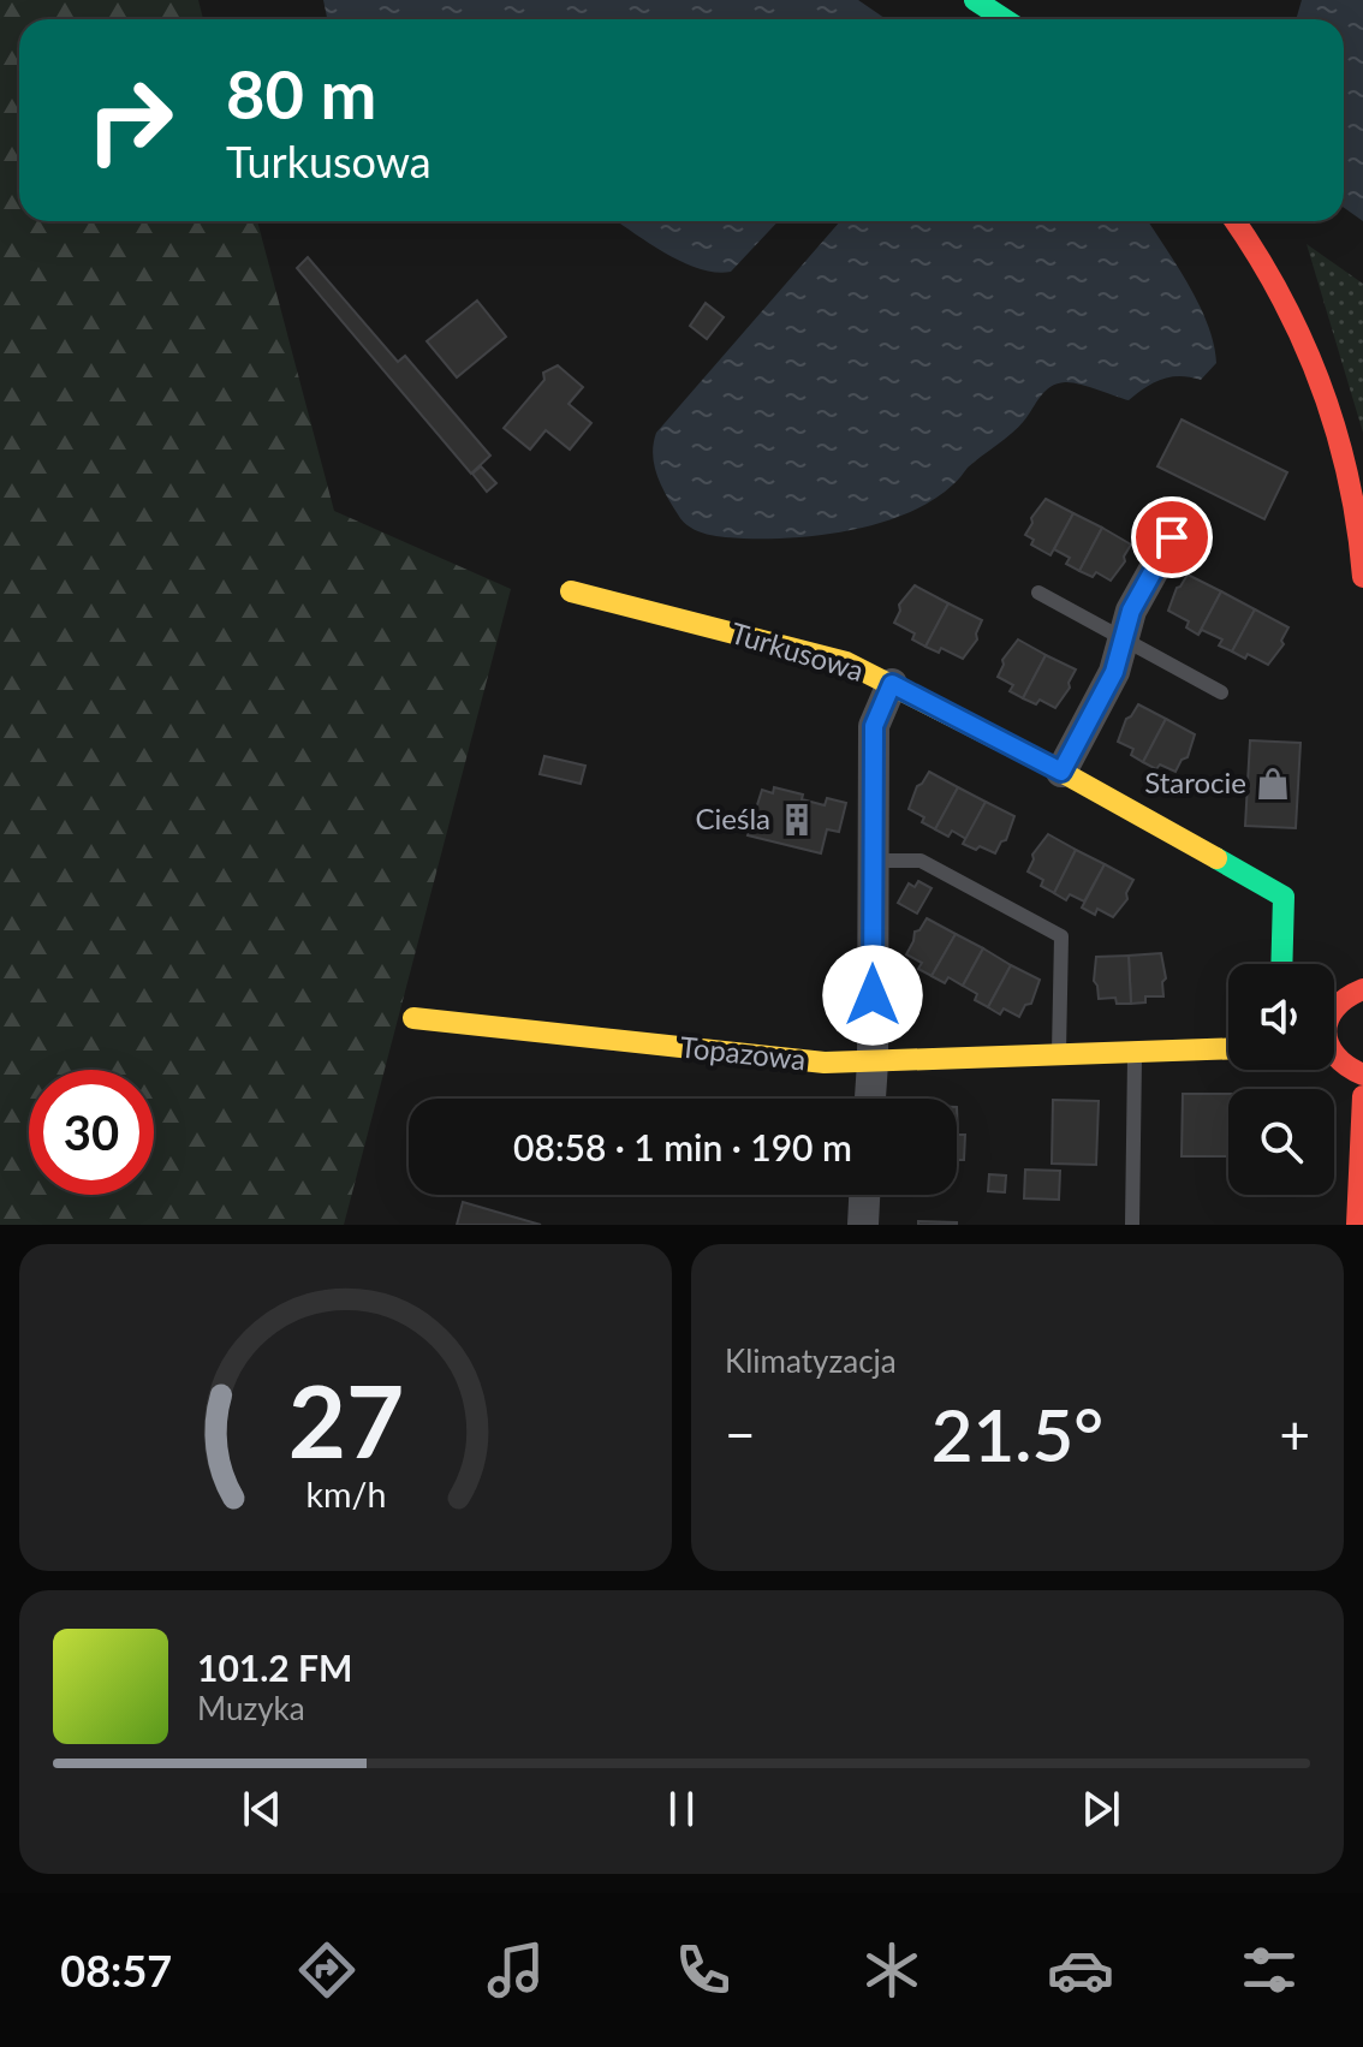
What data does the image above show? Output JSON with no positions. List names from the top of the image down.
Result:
{
  "streets": {
    "street": ["Turkusowa", "Topazowa"]
  },
  "places": {
    "shop": ["Starocie"],
    "building": ["Cieśla"]
  },
  "page": {
    "turn": ["80 m", "Turkusowa"],
    "limit": "30",
    "trip": "08:58 · 1 min · 190 m",
    "tile": "Klimatyzacja",
    "heat": ["−", "21.5°", "+"],
    "song": ["101.2 FM", "Muzyka"],
    "tabs": "08:57",
    "gauge": ["27", "km/h"]
  }
}
